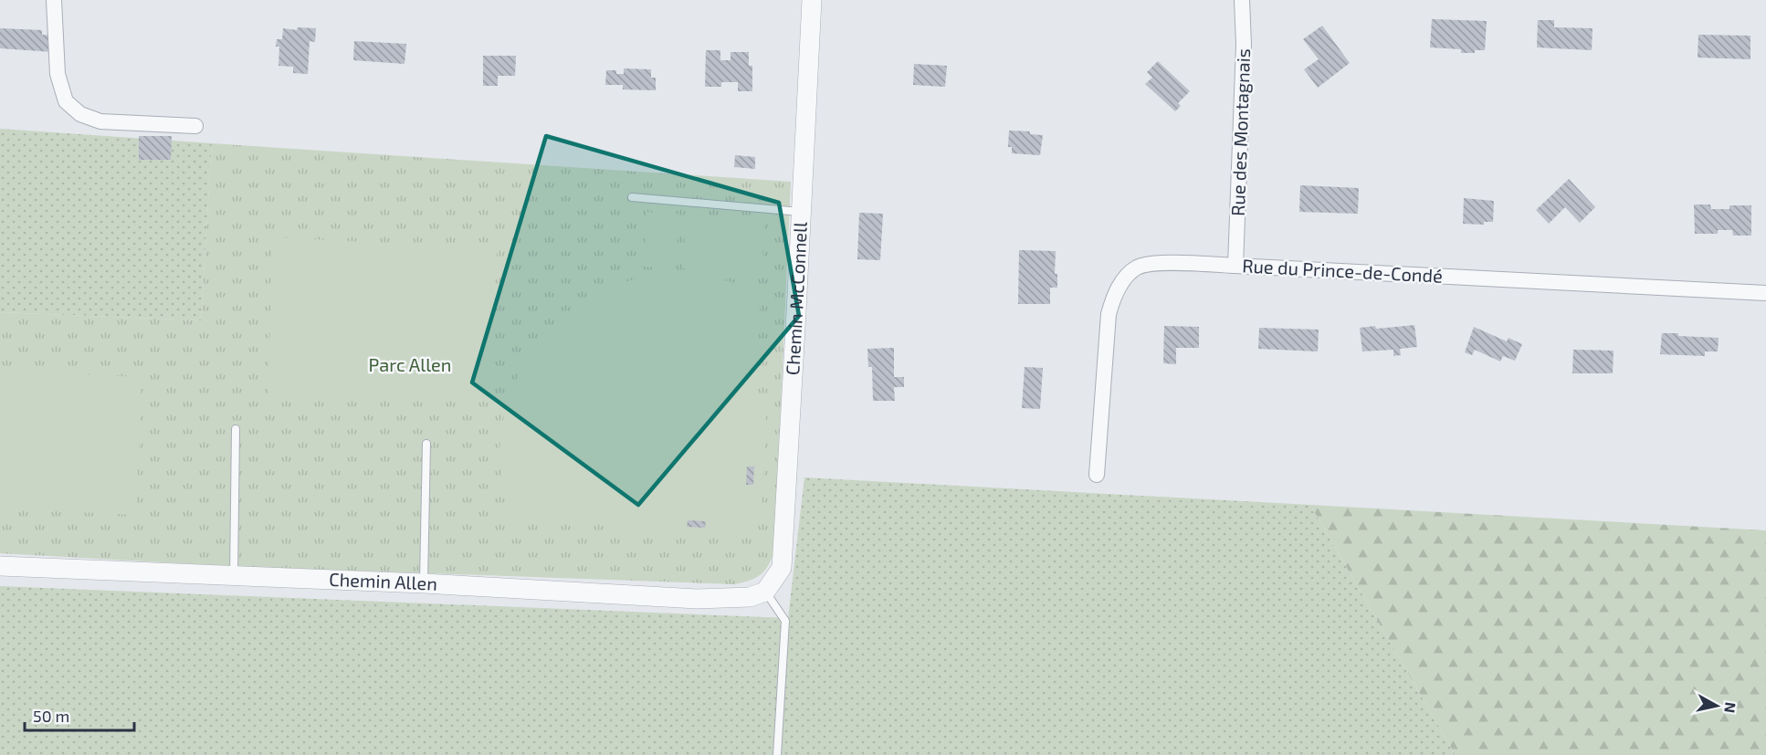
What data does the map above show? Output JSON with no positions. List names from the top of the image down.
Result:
{
  "streets": {
    "street": [
      "Rue des Montagnais",
      "Rue du Prince-de-Condé",
      "Chemin McConnell",
      "Chemin Allen"
    ]
  },
  "crossings": [
    ["Rue des Montagnais", "Rue du Prince-de-Condé"],
    ["Chemin McConnell", "Chemin Allen"]
  ],
  "parks": ["Parc Allen"],
  "scale_bar": "50 m",
  "north": "right"
}
